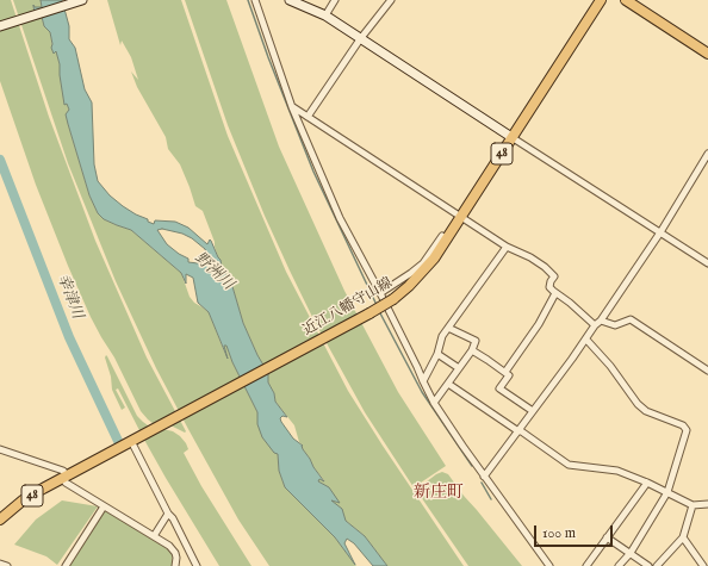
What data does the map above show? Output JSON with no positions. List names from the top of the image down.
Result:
{
  "streets": {
    "main road": ["48", "近江八幡守山線"]
  },
  "districts": ["新庄町"],
  "water": ["野洲川", "幸津川"],
  "scale_bar": "100 m"
}
